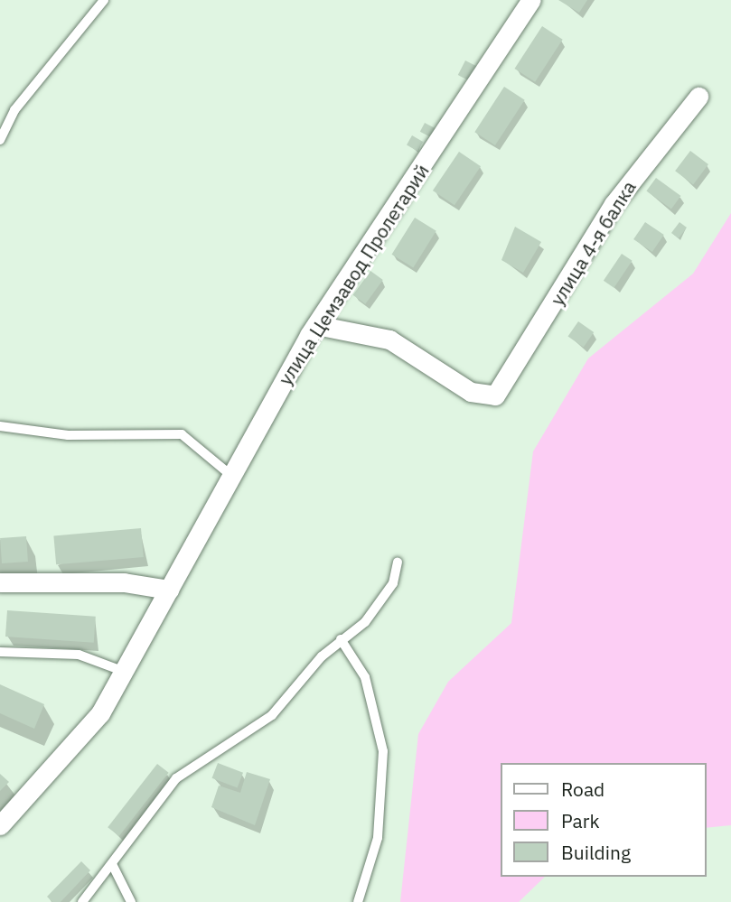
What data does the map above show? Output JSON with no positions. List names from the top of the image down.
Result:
{
  "streets": {
    "street": ["улица 4-я балка", "улица Цемзавод Пролетарий"]
  },
  "crossings": [
    ["улица 4-я балка", "улица Цемзавод Пролетарий"]
  ],
  "legend": ["Road", "Park", "Building"]
}
